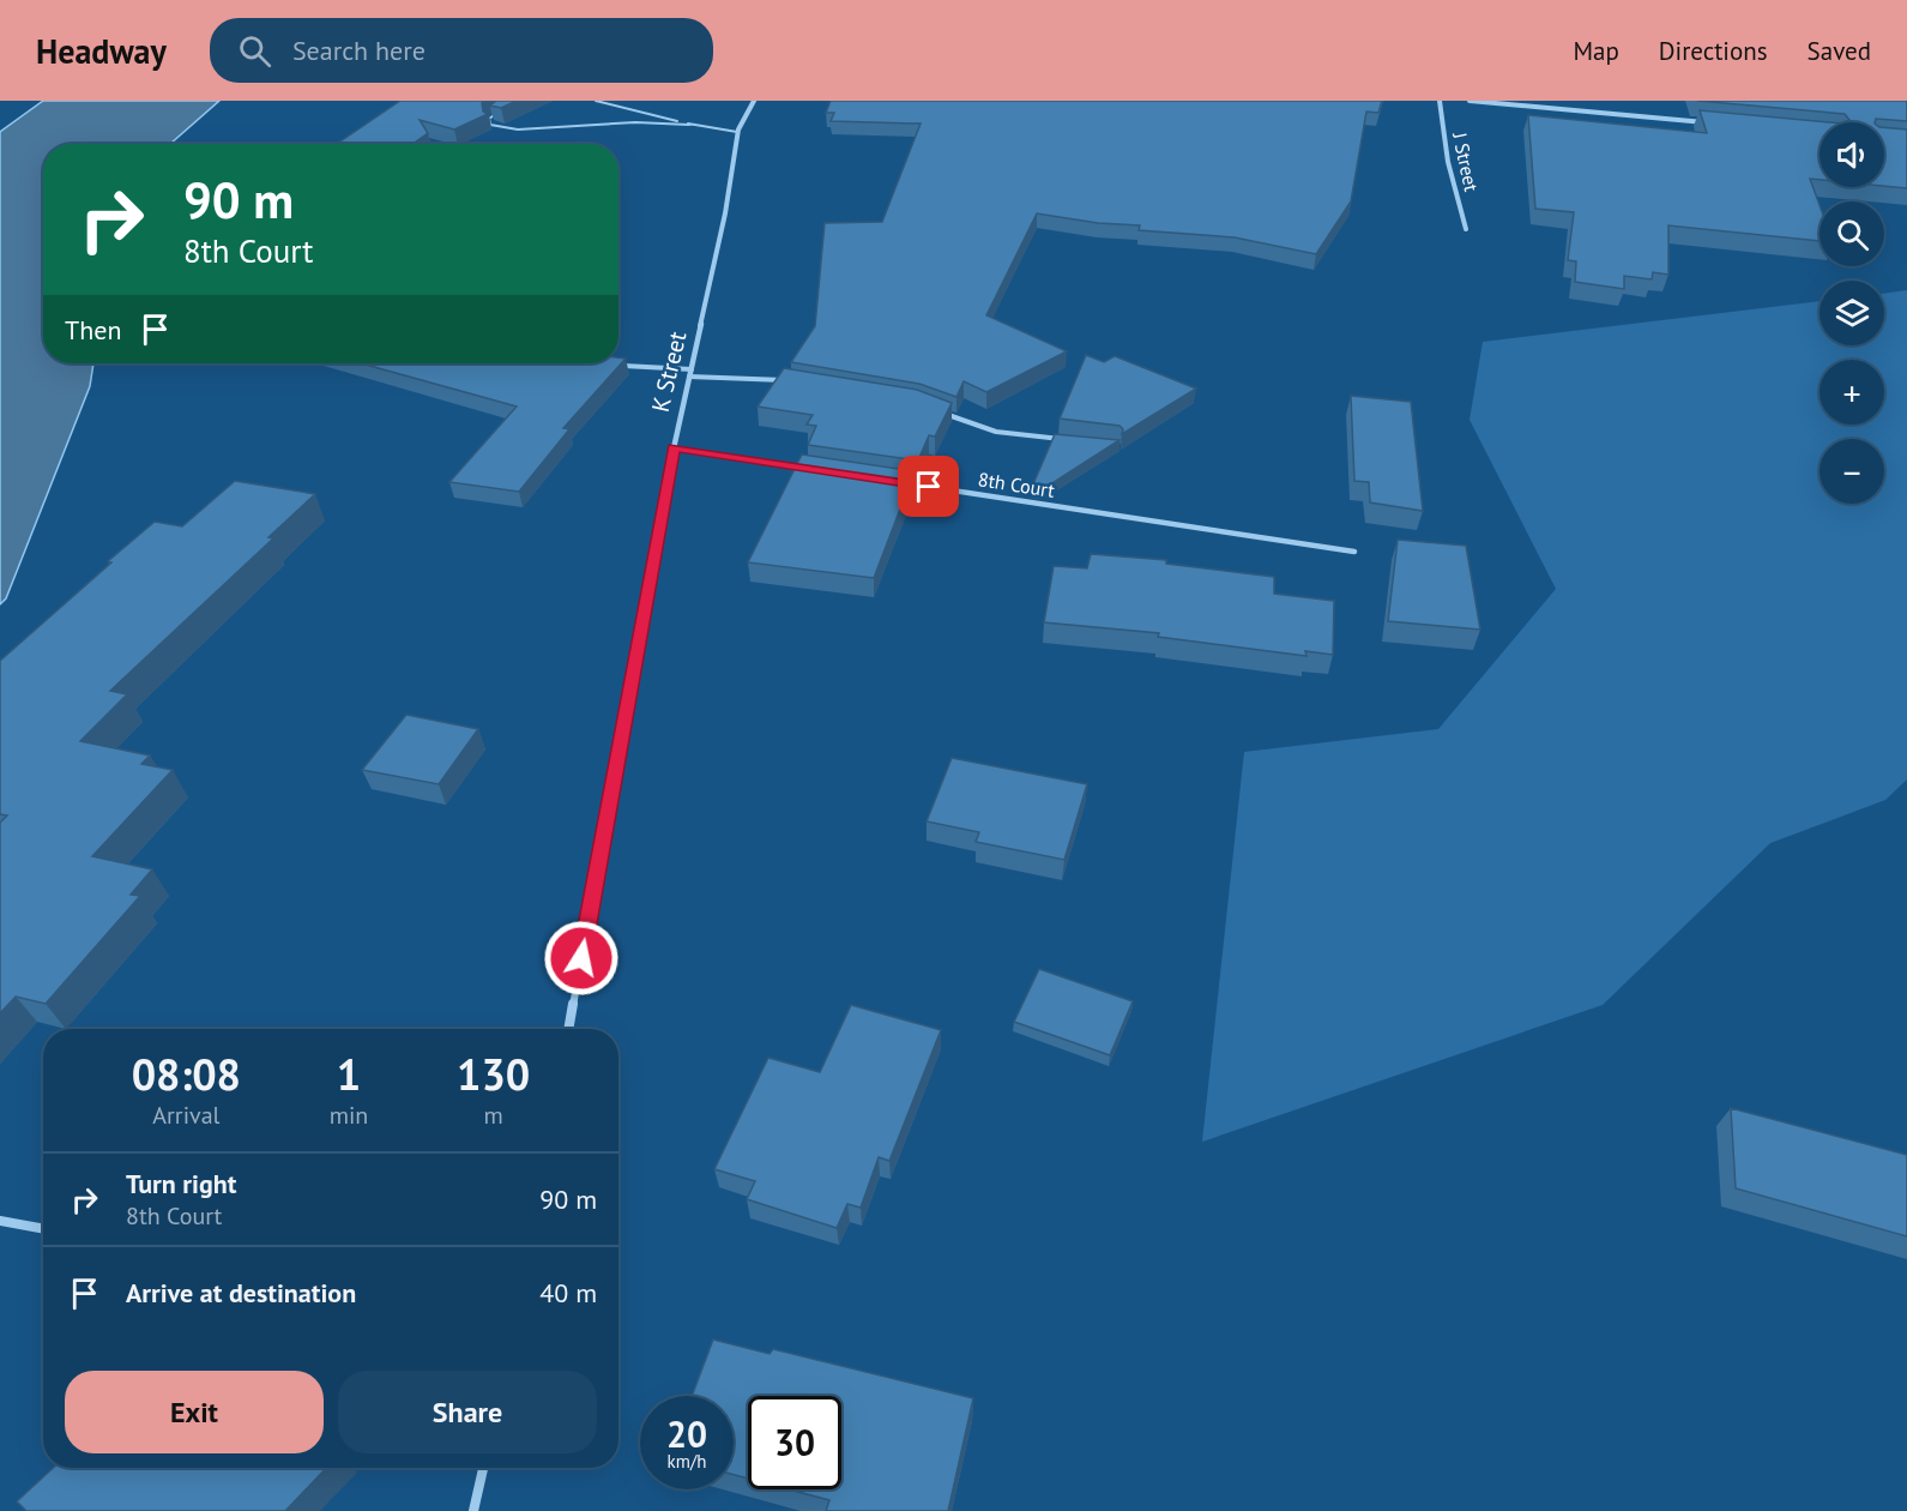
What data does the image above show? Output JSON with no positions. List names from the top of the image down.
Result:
{
  "streets": {
    "street": ["J Street", "K Street", "8th Court"]
  },
  "page": {
    "header": "Headway",
    "search": "Search here",
    "nav": ["Map", "Directions", "Saved"],
    "map_buttons": ["+", "−"],
    "turn": ["90 m", "8th Court"],
    "then": "Then",
    "eta": [
      "08:08",
      "Arrival",
      "1",
      "min",
      "130",
      "m"
    ],
    "list": [
      {
        "name": "Turn right",
        "note": "8th Court",
        "value": "90 m"
      },
      {
        "name": "Arrive at destination",
        "value": "40 m"
      }
    ],
    "buttons": ["Exit", "Share"],
    "speed": "20 km/h",
    "limit": "30"
  }
}
